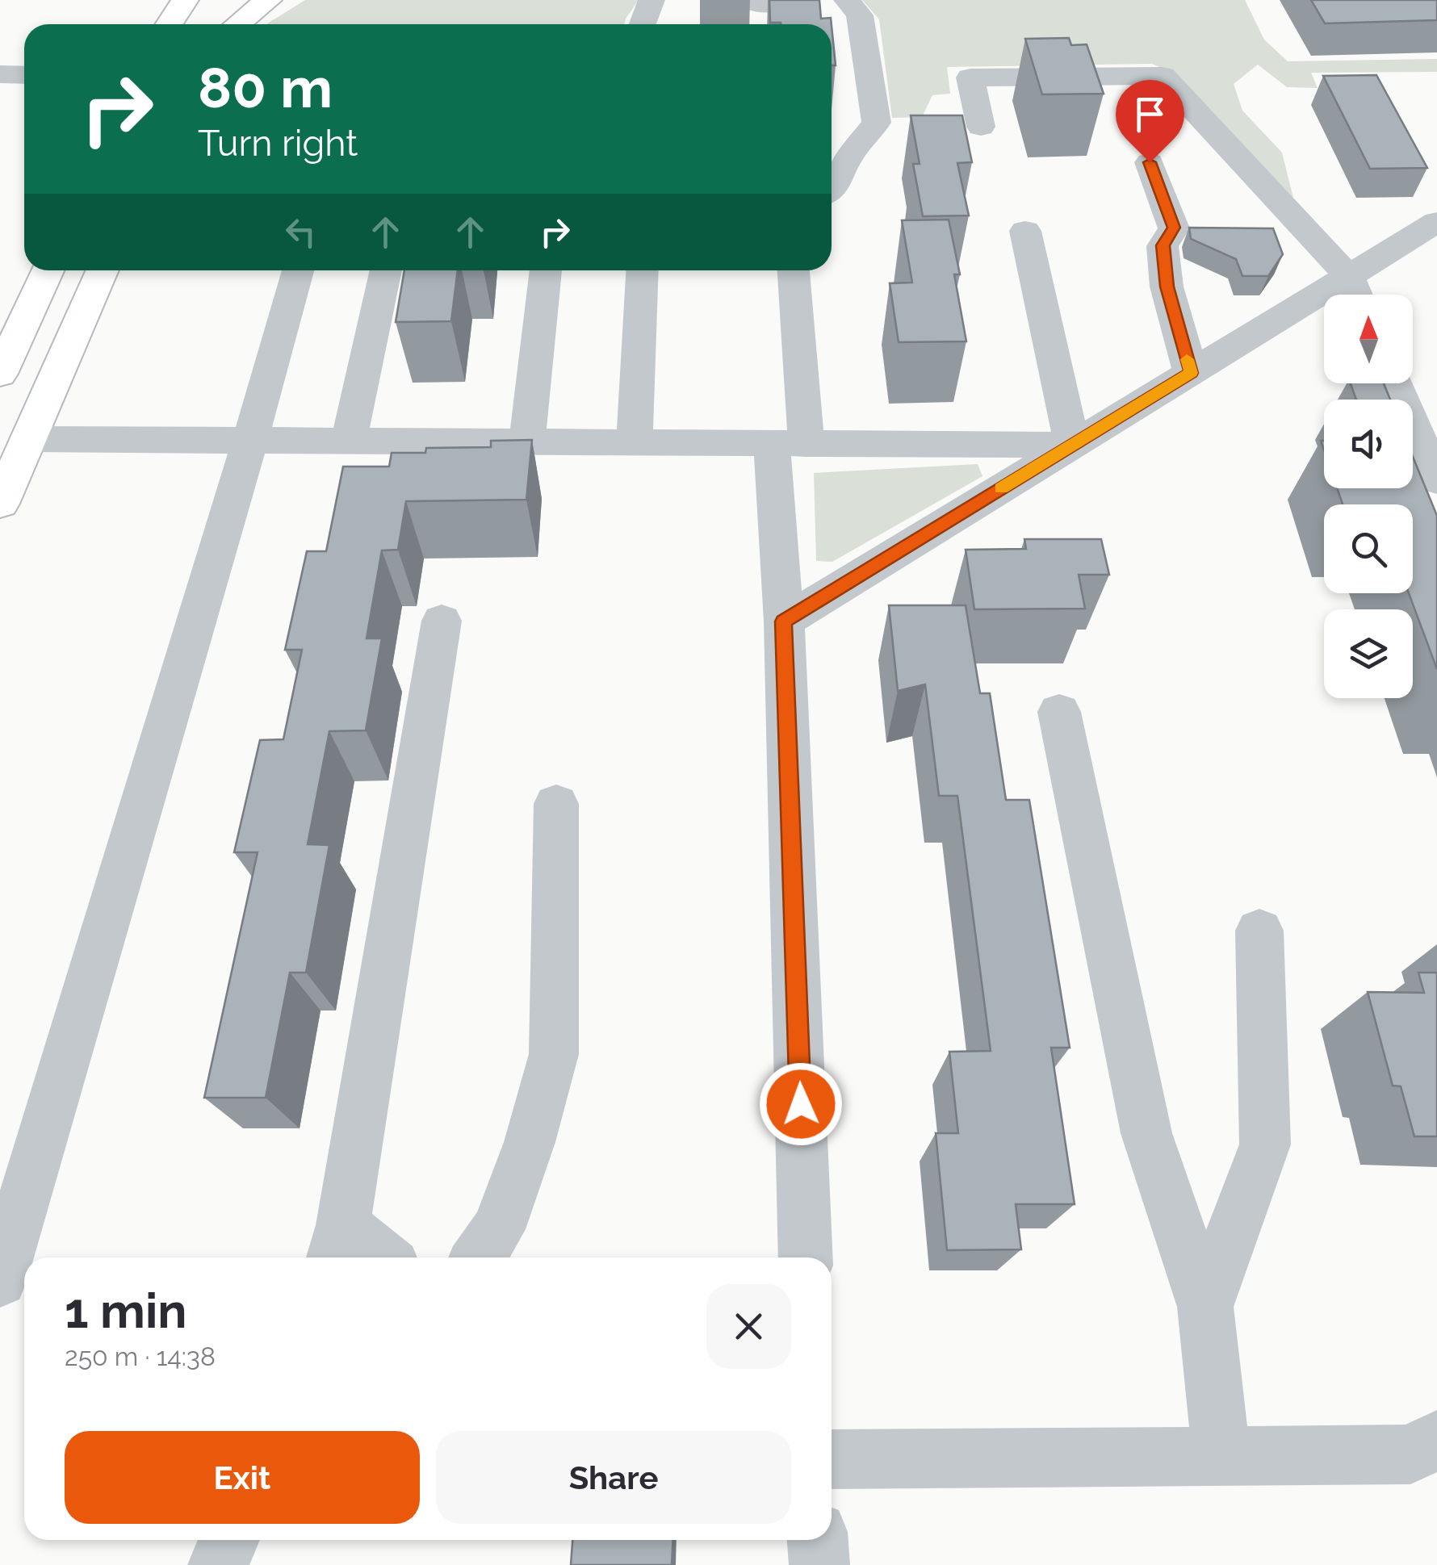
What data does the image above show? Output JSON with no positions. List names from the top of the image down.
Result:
{
  "north": "top",
  "page": {
    "turn": ["80 m", "Turn right"],
    "heading": ["1 min", "250 m · 14:38"],
    "buttons": ["Exit", "Share"]
  }
}
